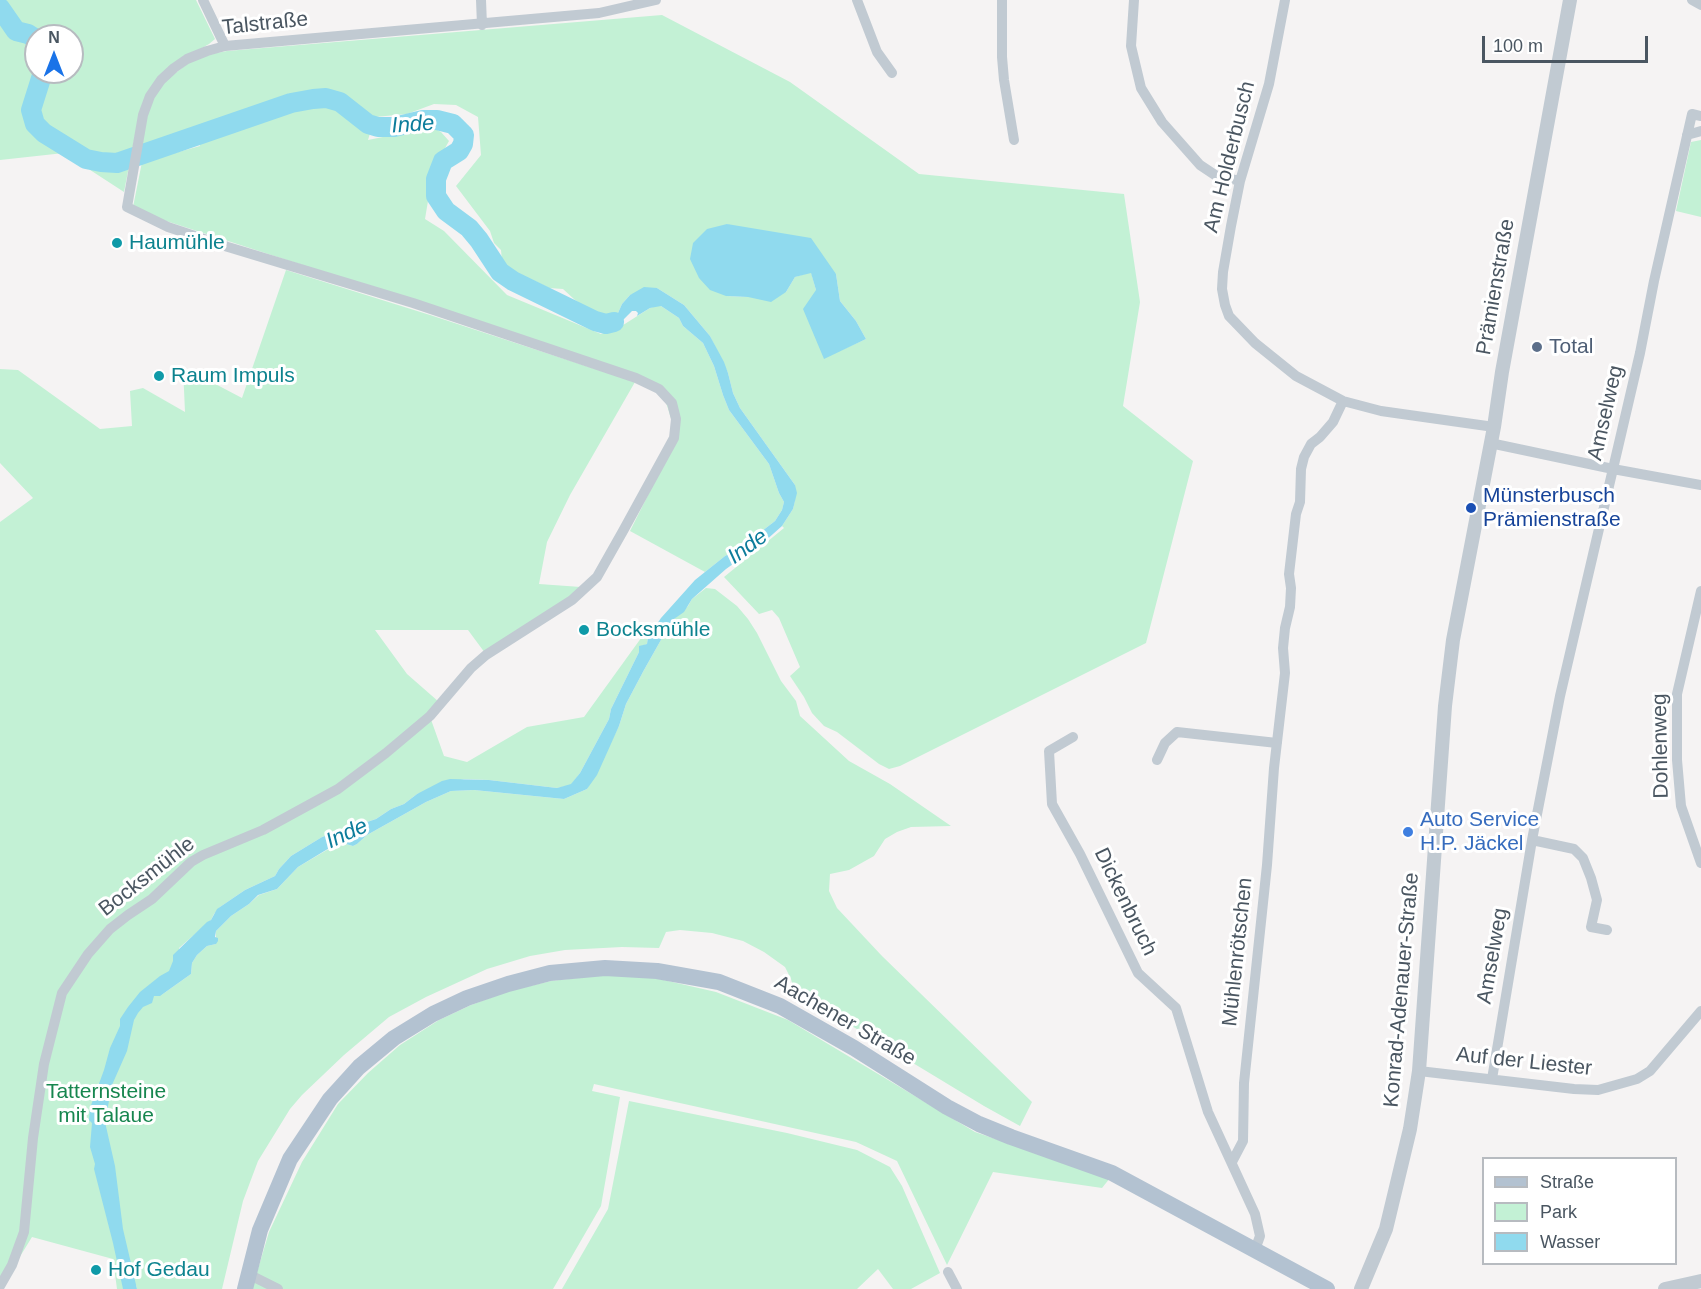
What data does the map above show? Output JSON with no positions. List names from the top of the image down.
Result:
{
  "streets": {
    "main road": ["Aachener Straße"],
    "street": [
      "Talstraße",
      "Am Holderbusch",
      "Prämienstraße",
      "Amselweg",
      "Dohlenweg",
      "Bocksmühle",
      "Dickenbruch",
      "Mühlenrötschen",
      "Konrad-Adenauer-Straße",
      "Auf der Liester"
    ]
  },
  "crossings": [
    ["Talstraße", "Bocksmühle"],
    ["Am Holderbusch", "Prämienstraße"],
    ["Am Holderbusch", "Mühlenrötschen"],
    ["Prämienstraße", "Konrad-Adenauer-Straße"],
    ["Amselweg", "Auf der Liester"],
    ["Dickenbruch", "Mühlenrötschen"],
    ["Dickenbruch", "Aachener Straße"],
    ["Konrad-Adenauer-Straße", "Auf der Liester"]
  ],
  "water": ["Inde"],
  "parks": ["Tatternsteine mit Talaue"],
  "places": [
    "Haumühle",
    "Total",
    "Raum Impuls",
    "Münsterbusch Prämienstraße",
    "Bocksmühle",
    "Auto Service H.P. Jäckel",
    "Hof Gedau"
  ],
  "legend": ["Straße", "Park", "Wasser"],
  "scale_bar": "100 m",
  "north": "top"
}
